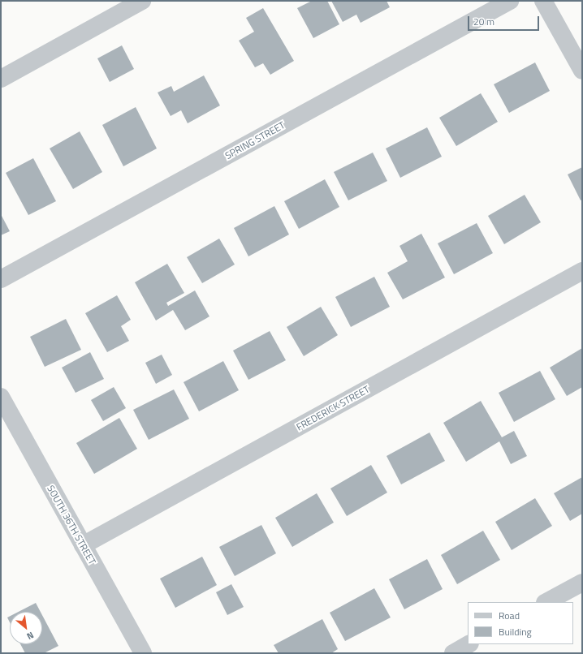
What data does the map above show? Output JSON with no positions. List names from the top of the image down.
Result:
{
  "streets": {
    "street": ["SPRING STREET", "FREDERICK STREET", "SOUTH 36TH STREET"]
  },
  "crossings": [
    ["FREDERICK STREET", "SOUTH 36TH STREET"]
  ],
  "legend": ["Road", "Building"],
  "scale_bar": "20 m",
  "north": "bottom right"
}
